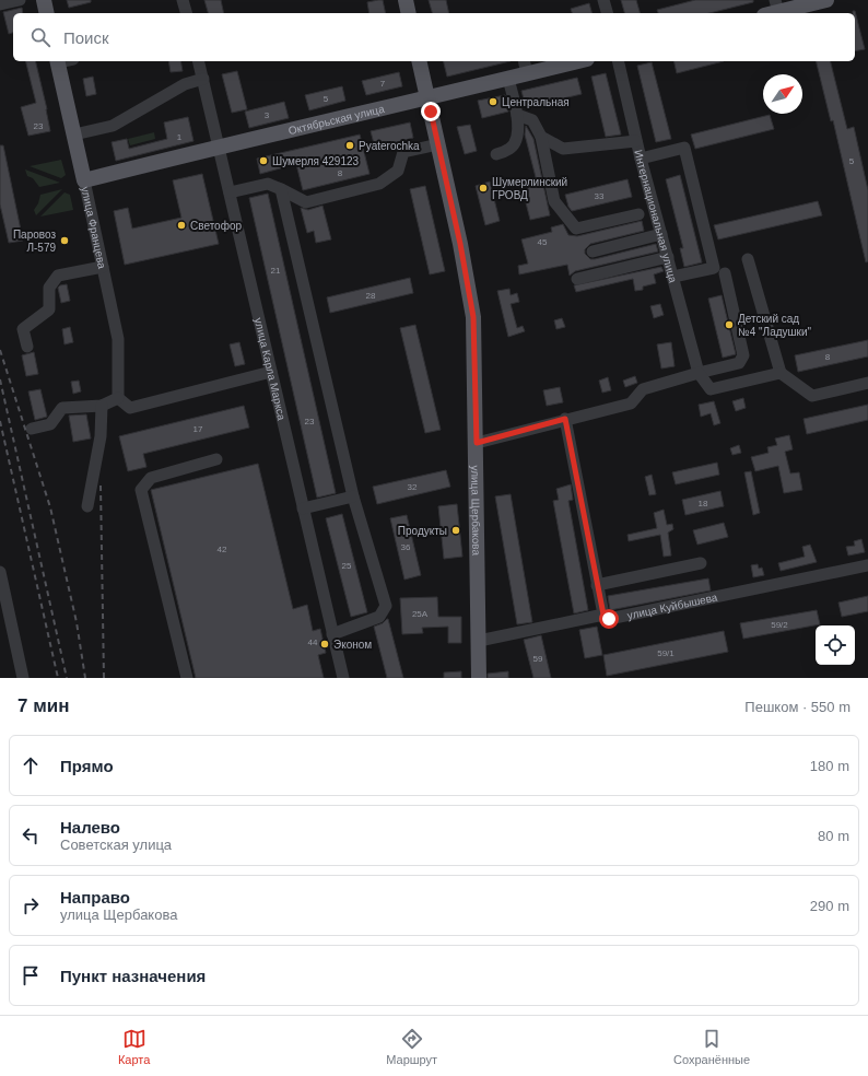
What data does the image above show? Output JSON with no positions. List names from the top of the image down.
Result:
{
  "streets": {
    "main road": ["Октябрьская улица", "улица Францева", "улица Щербакова"],
    "street": ["Интернациональная улица", "улица Карла Маркса", "улица Куйбышева"]
  },
  "crossings": [
    ["Октябрьская улица", "улица Францева"],
    ["Октябрьская улица", "улица Карла Маркса"],
    ["Октябрьская улица", "улица Щербакова"],
    ["улица Щербакова", "улица Куйбышева"]
  ],
  "places": [
    "Центральная",
    "Pyaterochka",
    "Шумерля 429123",
    "Шумерлинский ГРОВД",
    "Светофор",
    "Паровоз Л-579",
    "Детский сад №4 \"Ладушки\"",
    "Продукты",
    "Эконом"
  ],
  "house_numbers": [
    "7",
    "5",
    "3",
    "23",
    "1",
    "5",
    "8",
    "33",
    "45",
    "21",
    "28",
    "8",
    "23",
    "17",
    "32",
    "18",
    "36",
    "42",
    "25",
    "25А",
    "59/2",
    "44",
    "59/1",
    "59"
  ],
  "north": "top right",
  "page": {
    "search": "Поиск",
    "heading": ["7 мин", "Пешком · 550 m"],
    "list": [
      ["Прямо", "180 m"],
      ["Налево", "Советская улица", "80 m"],
      ["Направо", "улица Щербакова", "290 m"],
      "Пункт назначения"
    ],
    "nav": ["Карта", "Маршрут", "Сохранённые"]
  }
}
